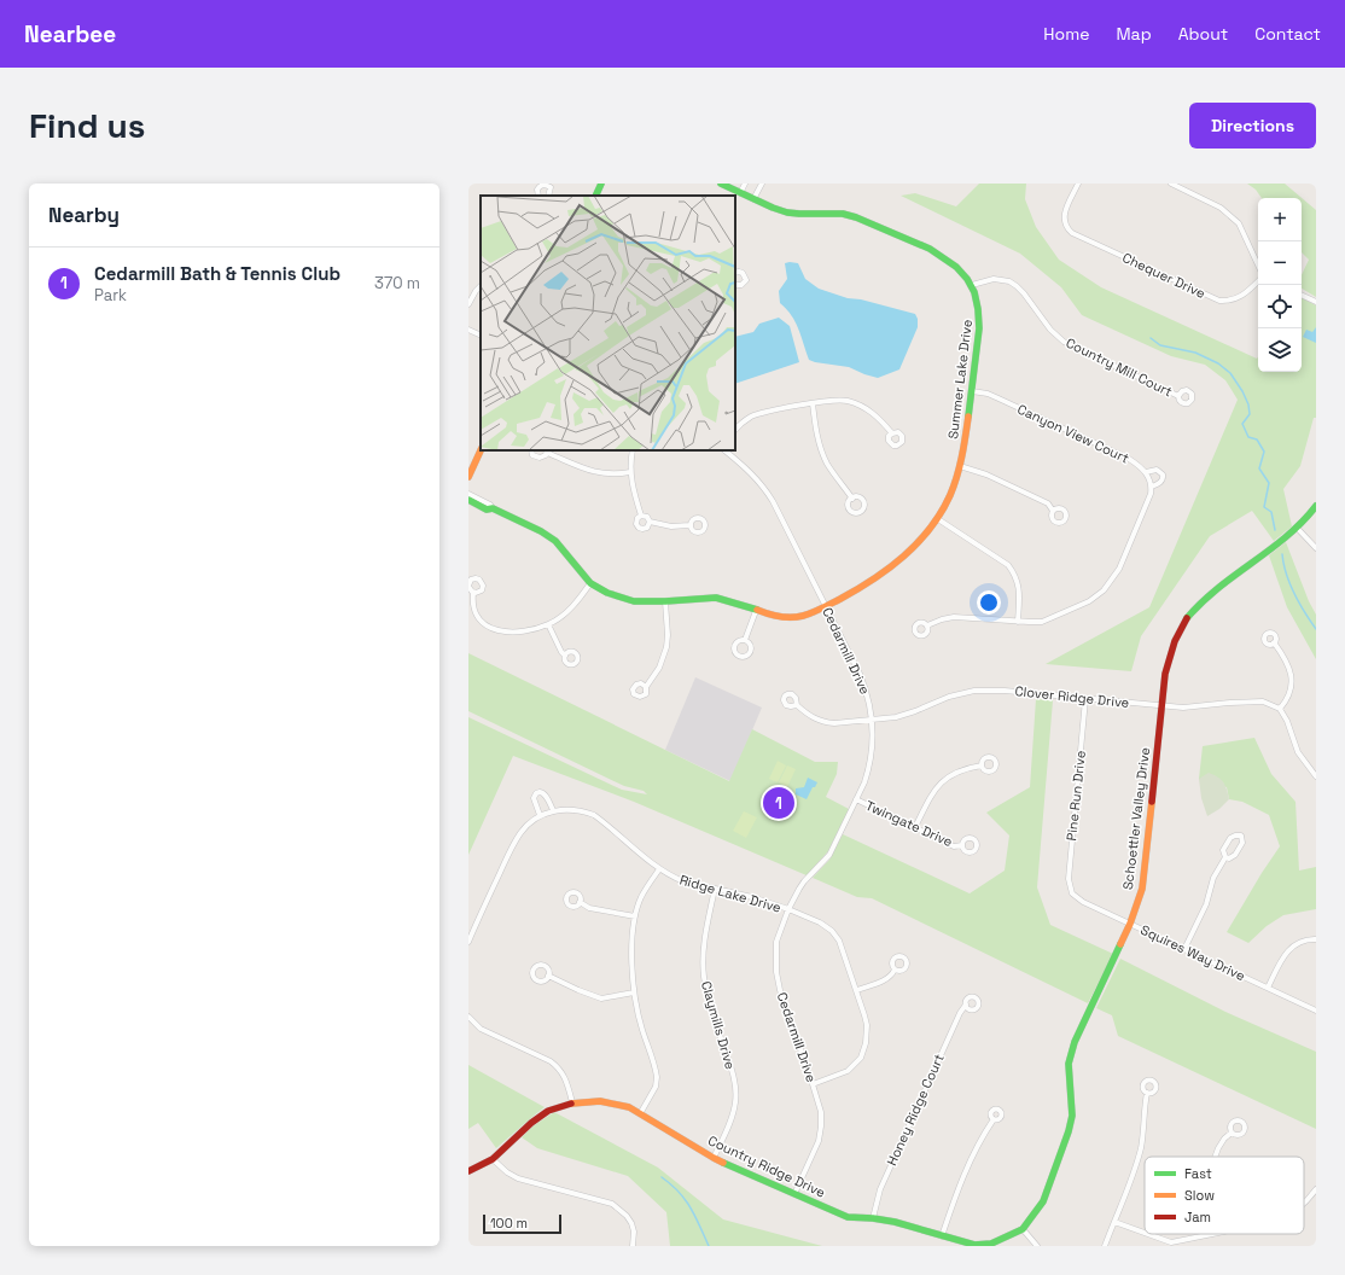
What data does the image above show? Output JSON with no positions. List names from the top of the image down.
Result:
{
  "streets": {
    "street": [
      "Chequer Drive",
      "Country Mill Court",
      "Summer Lake Drive",
      "Canyon View Court",
      "Cedarmill Drive",
      "Clover Ridge Drive",
      "Pine Run Drive",
      "Schoettler Valley Drive",
      "Twingate Drive",
      "Ridge Lake Drive",
      "Squires Way Drive",
      "Claymills Drive",
      "Honey Ridge Court",
      "Country Ridge Drive"
    ]
  },
  "crossings": [
    ["Country Mill Court", "Summer Lake Drive"],
    ["Summer Lake Drive", "Canyon View Court"],
    ["Summer Lake Drive", "Cedarmill Drive"],
    ["Cedarmill Drive", "Clover Ridge Drive"],
    ["Cedarmill Drive", "Twingate Drive"],
    ["Cedarmill Drive", "Ridge Lake Drive"],
    ["Cedarmill Drive", "Country Ridge Drive"],
    ["Clover Ridge Drive", "Pine Run Drive"],
    ["Clover Ridge Drive", "Schoettler Valley Drive"],
    ["Pine Run Drive", "Squires Way Drive"],
    ["Schoettler Valley Drive", "Squires Way Drive"],
    ["Schoettler Valley Drive", "Country Ridge Drive"],
    ["Ridge Lake Drive", "Claymills Drive"],
    ["Claymills Drive", "Country Ridge Drive"],
    ["Honey Ridge Court", "Country Ridge Drive"]
  ],
  "legend": ["Fast", "Slow", "Jam"],
  "scale_bar": "100 m",
  "page": {
    "header": "Nearbee",
    "nav": [
      "Home",
      "Map",
      "About",
      "Contact"
    ],
    "buttons": "Directions",
    "title": "Find us",
    "heading": "Nearby",
    "map_buttons": ["+", "−"],
    "list": [
      {
        "mark": "1",
        "name": "Cedarmill Bath & Tennis Club",
        "note": "Park",
        "value": "370 m"
      }
    ],
    "pins": "1",
    "scale": "100 m"
  }
}
